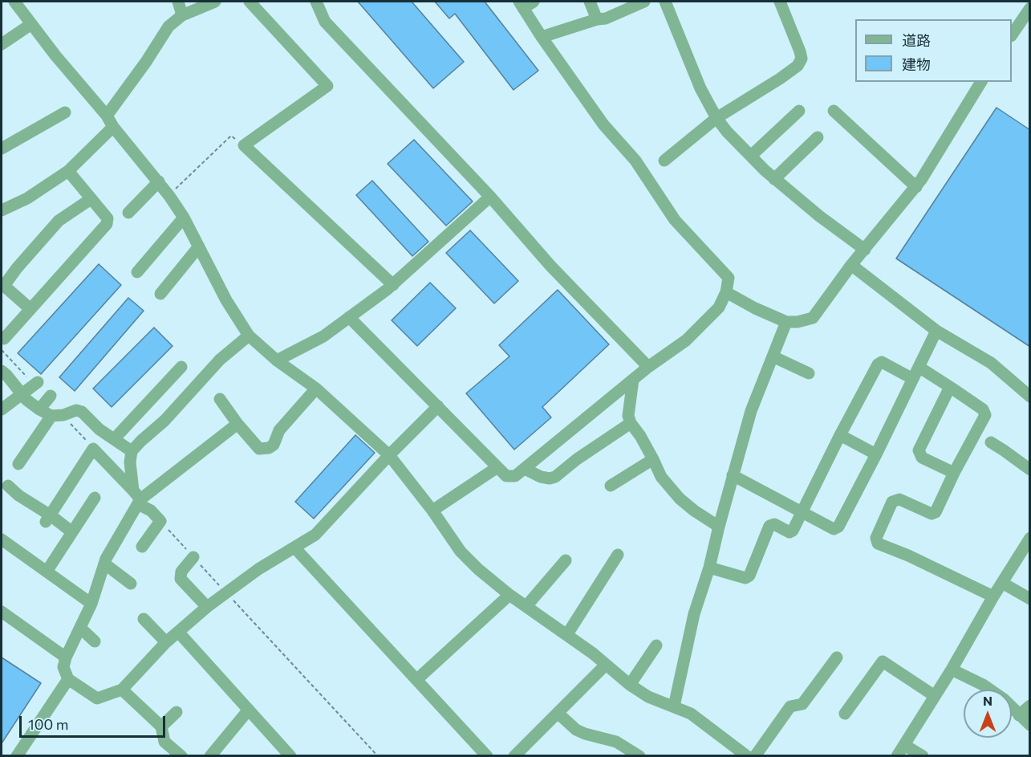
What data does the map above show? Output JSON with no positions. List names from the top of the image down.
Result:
{
  "legend": ["道路", "建物"],
  "scale_bar": "100 m",
  "north": "top"
}
